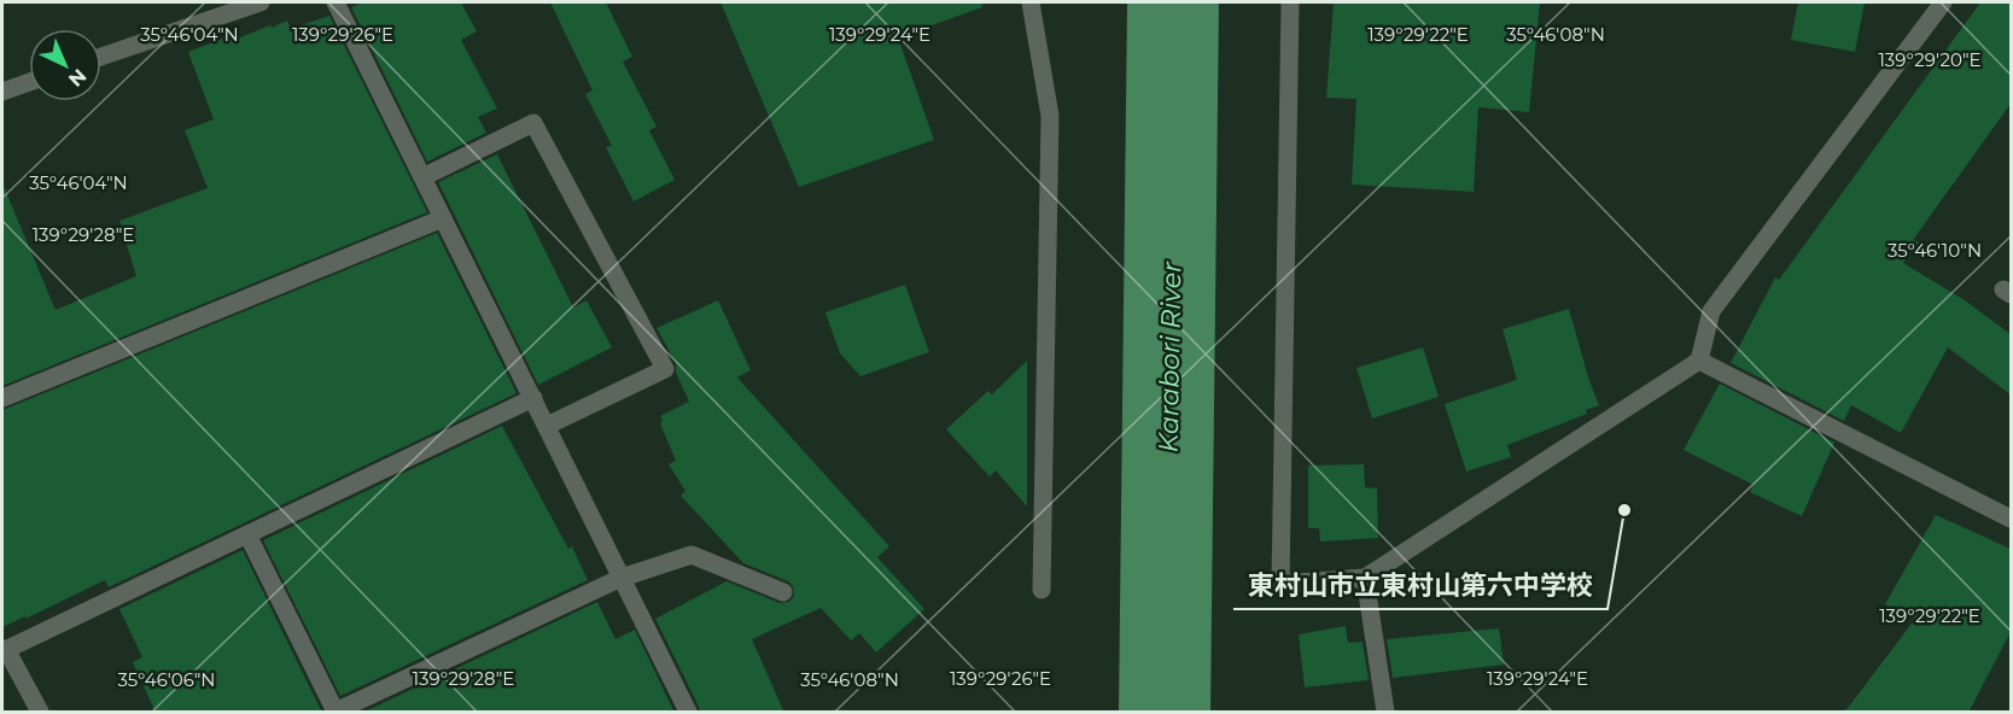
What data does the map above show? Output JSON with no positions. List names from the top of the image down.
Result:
{
  "water": ["Karabori River"],
  "places": ["東村山市立東村山第六中学校"],
  "north": "bottom right",
  "coordinates": [
    "35°46'04\"N",
    "35°46'08\"N",
    "139°29'26\"E",
    "139°29'24\"E",
    "139°29'22\"E",
    "139°29'20\"E",
    "139°29'28\"E",
    "35°46'10\"N",
    "35°46'06\"N"
  ]
}
